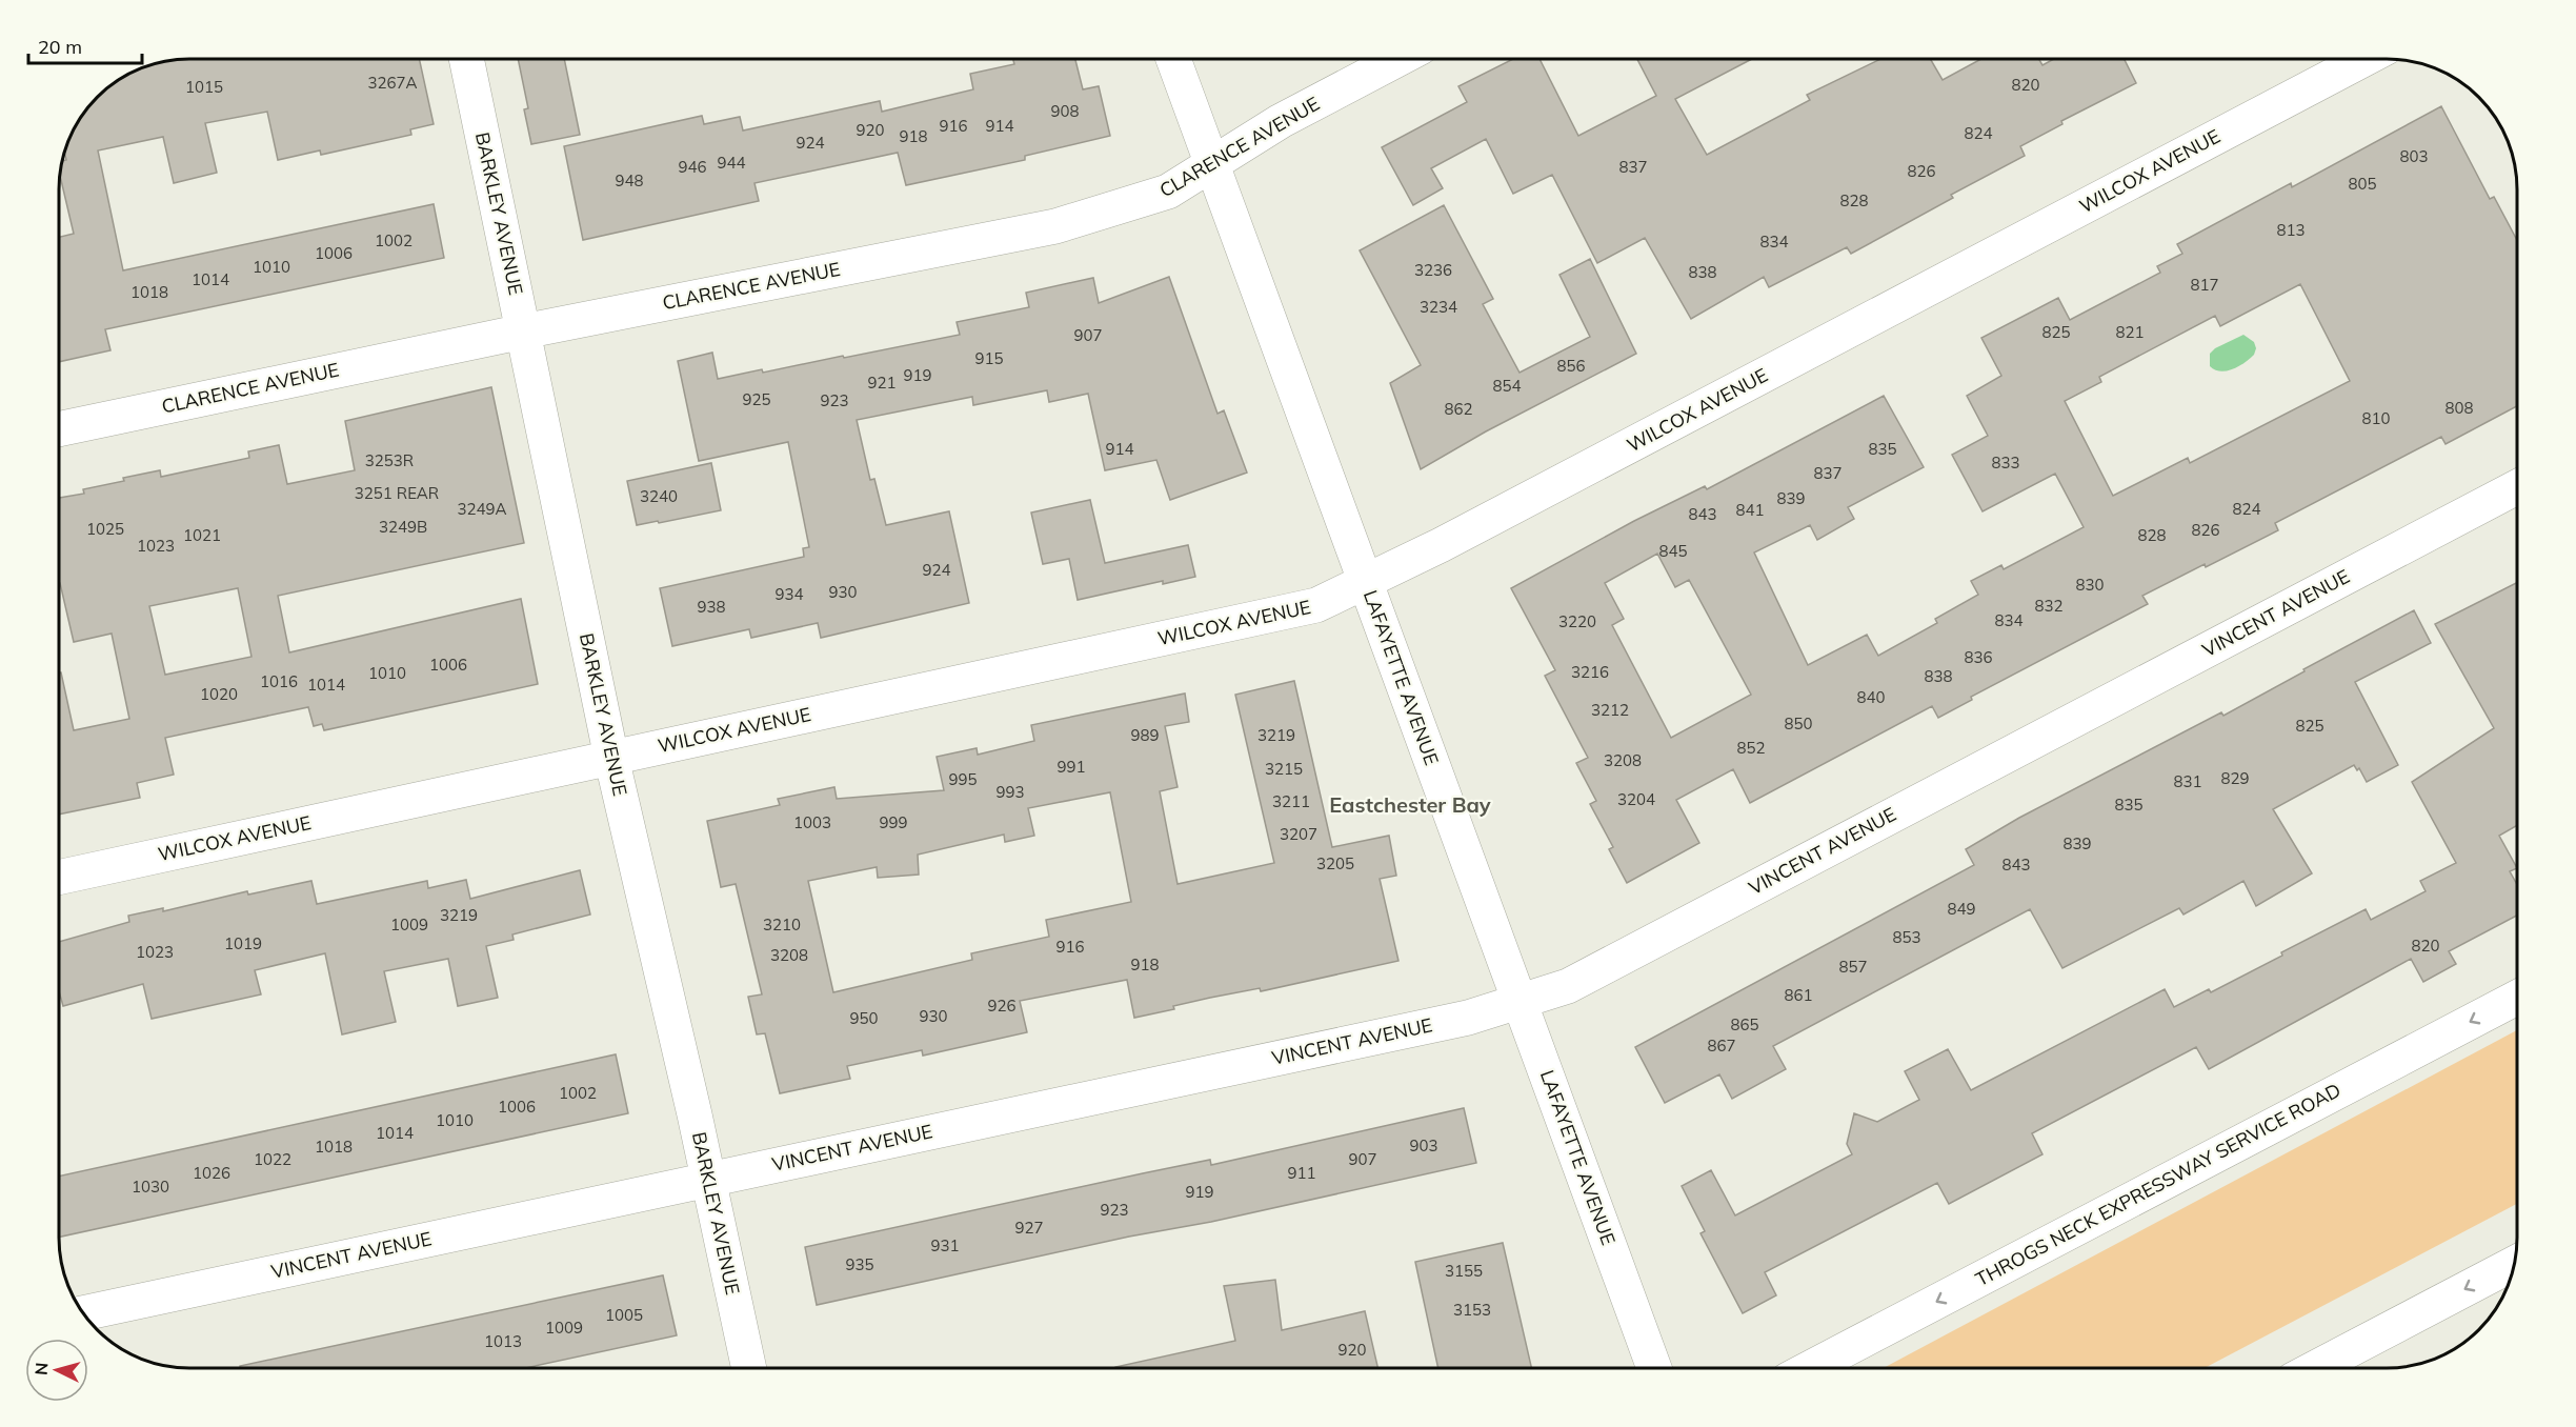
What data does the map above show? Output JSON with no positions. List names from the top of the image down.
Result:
{
  "streets": {
    "main road": [
      "CLARENCE AVENUE",
      "WILCOX AVENUE",
      "BARKLEY AVENUE",
      "VINCENT AVENUE",
      "LAFAYETTE AVENUE",
      "THROGS NECK EXPRESSWAY SERVICE ROAD"
    ]
  },
  "crossings": [
    ["CLARENCE AVENUE", "BARKLEY AVENUE"],
    ["CLARENCE AVENUE", "LAFAYETTE AVENUE"],
    ["WILCOX AVENUE", "BARKLEY AVENUE"],
    ["WILCOX AVENUE", "LAFAYETTE AVENUE"],
    ["BARKLEY AVENUE", "VINCENT AVENUE"],
    ["VINCENT AVENUE", "LAFAYETTE AVENUE"]
  ],
  "one_way": ["THROGS NECK EXPRESSWAY SERVICE ROAD"],
  "districts": ["Eastchester Bay"],
  "house_numbers": [
    "3267A",
    "820",
    "1015",
    "908",
    "916",
    "914",
    "920",
    "824",
    "918",
    "924",
    "803",
    "944",
    "946",
    "837",
    "826",
    "948",
    "805",
    "828",
    "813",
    "1002",
    "834",
    "1006",
    "1010",
    "3236",
    "838",
    "1014",
    "817",
    "1018",
    "3234",
    "825",
    "821",
    "907",
    "915",
    "856",
    "919",
    "921",
    "854",
    "925",
    "923",
    "808",
    "862",
    "810",
    "914",
    "835",
    "3253R",
    "833",
    "837",
    "3251 REAR",
    "3240",
    "839",
    "3249A",
    "824",
    "841",
    "843",
    "3249B",
    "1025",
    "826",
    "1021",
    "828",
    "1023",
    "845",
    "924",
    "830",
    "930",
    "934",
    "832",
    "938",
    "834",
    "3220",
    "836",
    "1006",
    "3216",
    "1010",
    "838",
    "1016",
    "1014",
    "1020",
    "840",
    "3212",
    "850",
    "825",
    "989",
    "3219",
    "852",
    "3208",
    "991",
    "3215",
    "829",
    "995",
    "831",
    "993",
    "3204",
    "3211",
    "835",
    "1003",
    "999",
    "3207",
    "839",
    "3205",
    "843",
    "849",
    "3219",
    "1009",
    "3210",
    "853",
    "1019",
    "820",
    "916",
    "1023",
    "3208",
    "918",
    "857",
    "861",
    "926",
    "930",
    "950",
    "865",
    "867",
    "1002",
    "1006",
    "1010",
    "1014",
    "903",
    "1018",
    "1022",
    "907",
    "1026",
    "911",
    "1030",
    "919",
    "923",
    "927",
    "931",
    "935",
    "3155",
    "3153",
    "1005",
    "1009",
    "1013",
    "920"
  ],
  "scale_bar": "20 m",
  "north": "left"
}
